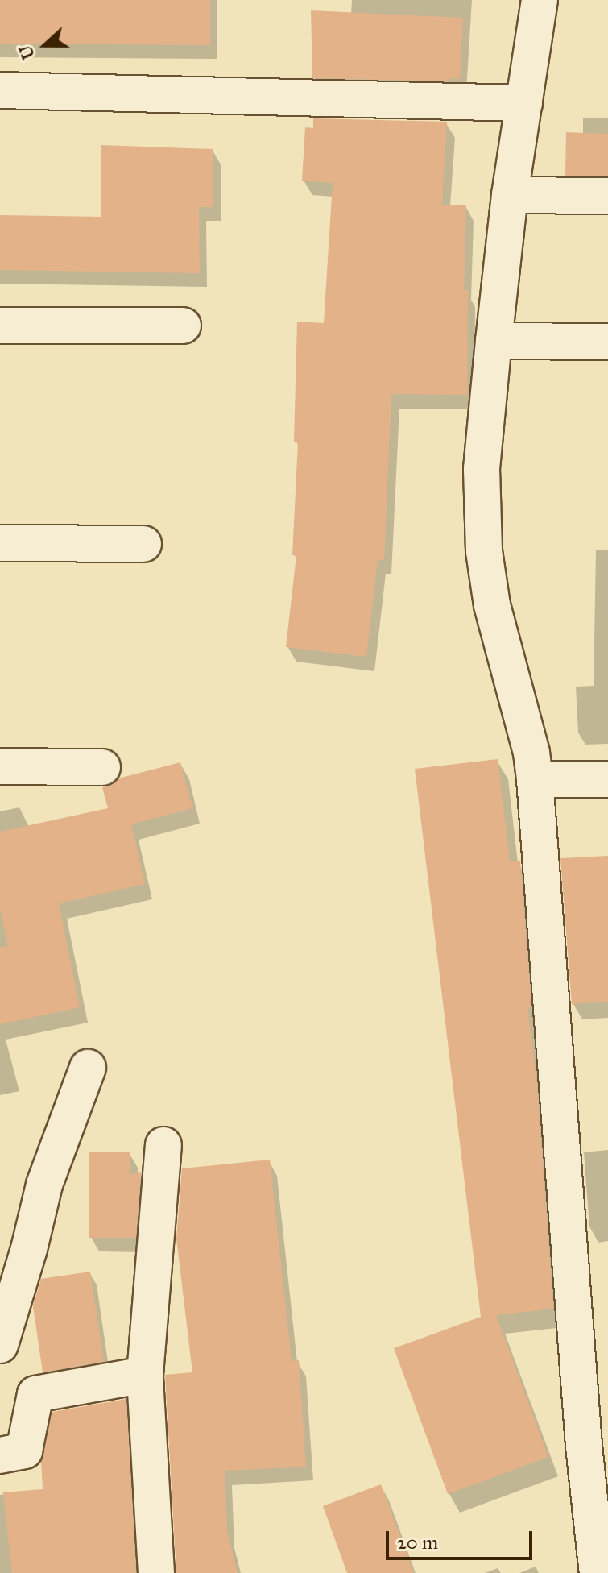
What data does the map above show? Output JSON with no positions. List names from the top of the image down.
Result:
{
  "scale_bar": "20 m",
  "north": "left"
}
